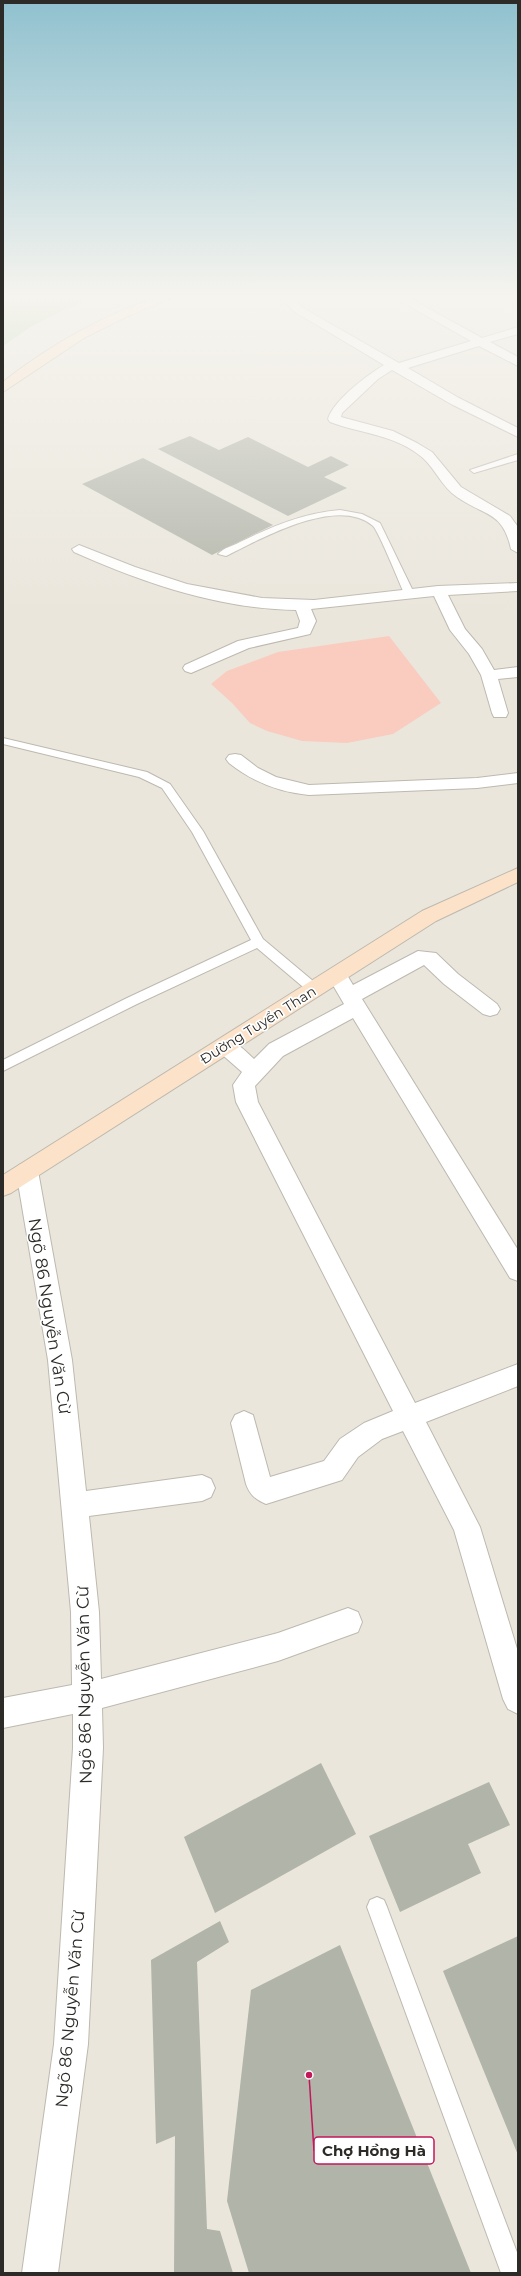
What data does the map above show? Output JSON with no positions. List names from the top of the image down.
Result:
{
  "streets": {
    "main road": ["Đường Tuyển Than"],
    "street": ["Ngõ 86 Nguyễn Văn Cừ"]
  },
  "crossings": [
    ["Đường Tuyển Than", "Ngõ 86 Nguyễn Văn Cừ"]
  ],
  "places": ["Chợ Hồng Hà"]
}
